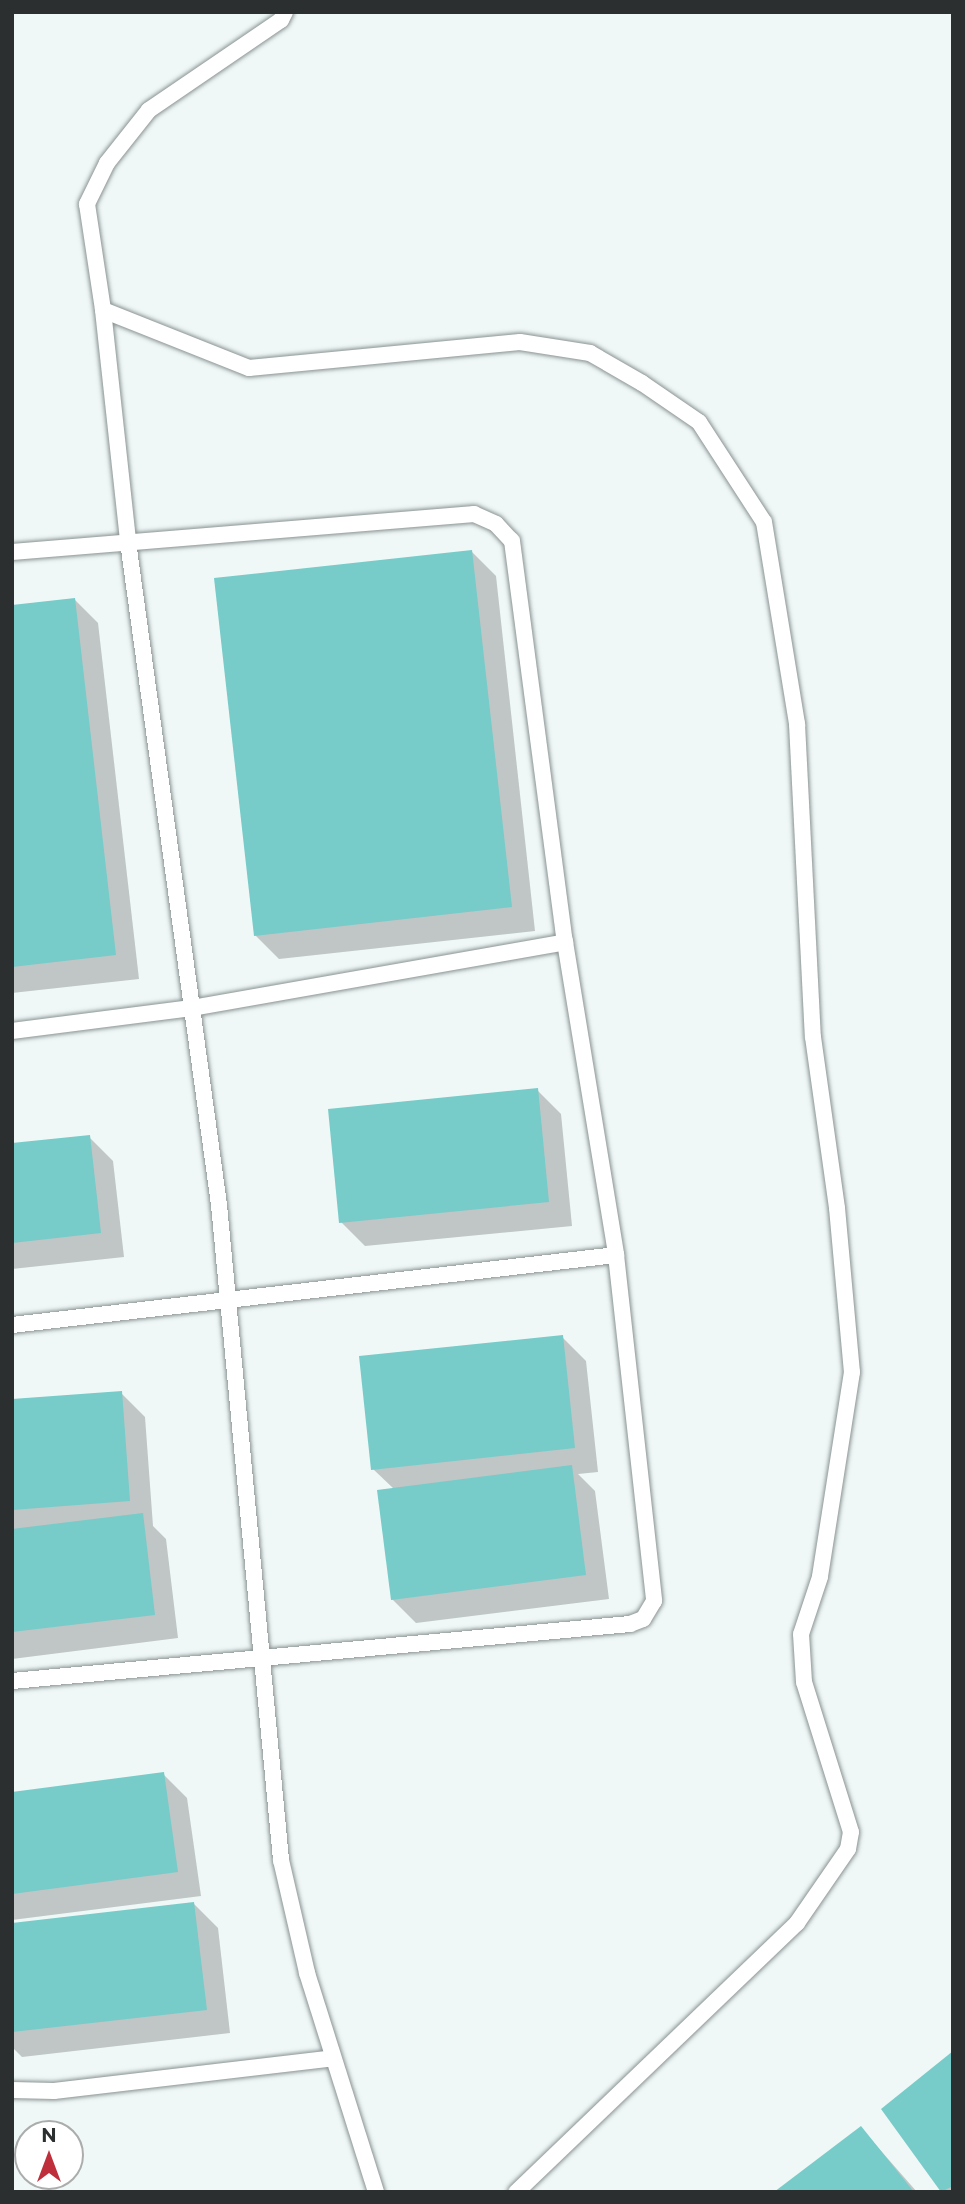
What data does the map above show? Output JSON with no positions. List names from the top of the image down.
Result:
{
  "north": "top"
}
